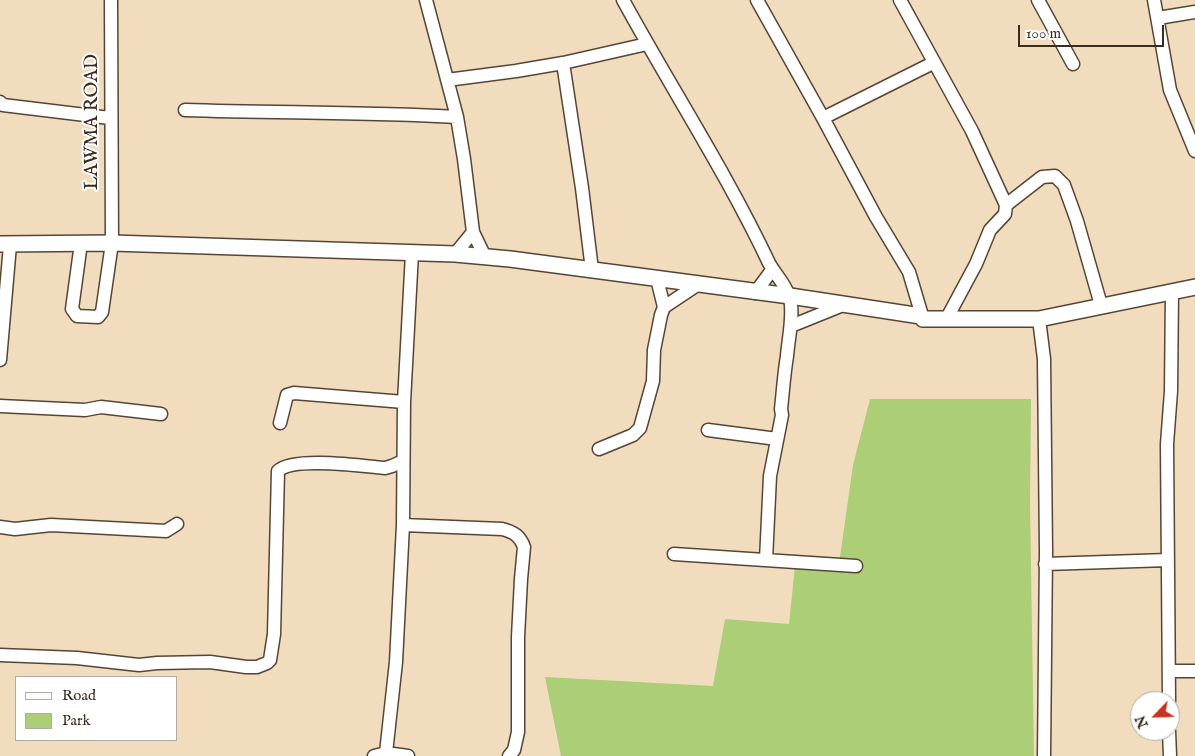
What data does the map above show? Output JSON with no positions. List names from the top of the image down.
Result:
{
  "streets": {
    "street": ["LAWMA ROAD"]
  },
  "legend": ["Road", "Park"],
  "scale_bar": "100 m",
  "north": "bottom left"
}
